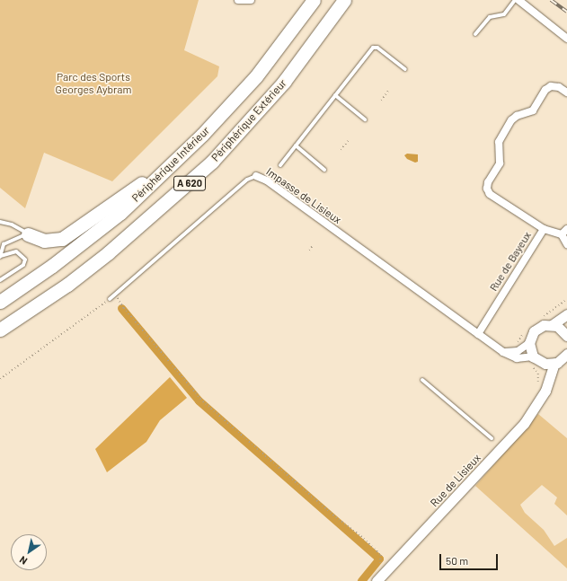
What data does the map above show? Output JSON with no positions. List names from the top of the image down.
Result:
{
  "streets": {
    "highway": ["Périphérique Extérieur", "Périphérique Intérieur", "A 620"],
    "street": ["Impasse de Lisieux", "Rue de Bayeux", "Rue de Lisieux"]
  },
  "crossings": [
    ["Impasse de Lisieux", "Rue de Bayeux"]
  ],
  "parks": ["Parc des Sports Georges Aybram"],
  "scale_bar": "50 m",
  "north": "bottom left"
}
